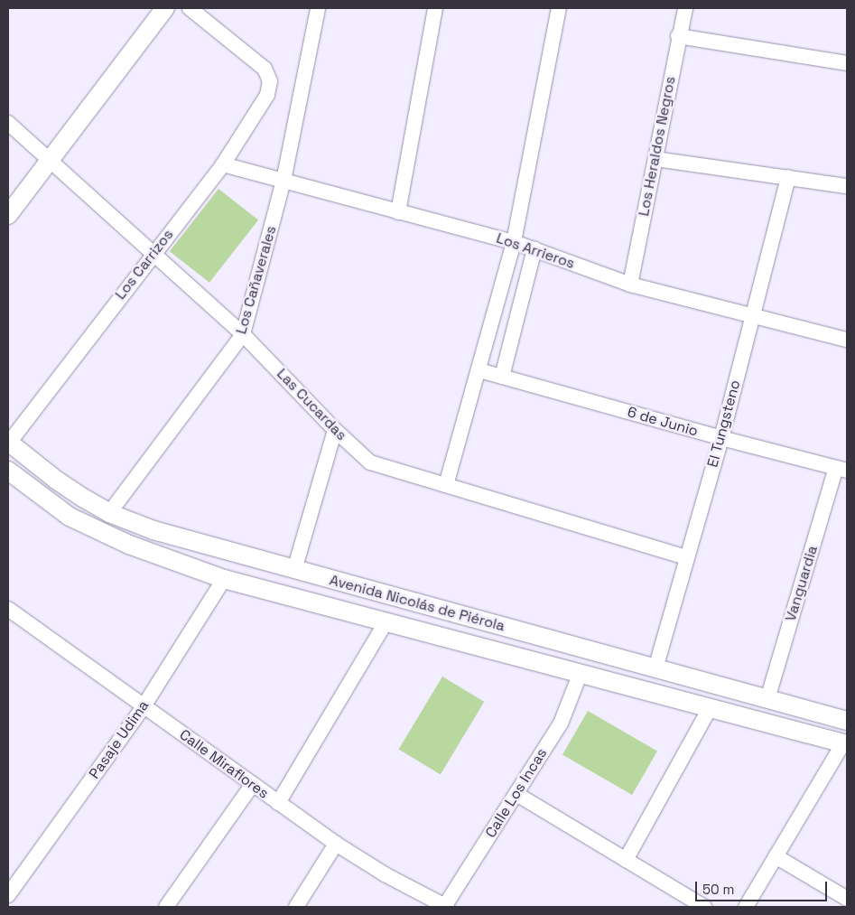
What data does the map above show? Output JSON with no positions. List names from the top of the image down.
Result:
{
  "streets": {
    "street": [
      "Los Heraldos Negros",
      "Los Arrieros",
      "Los Carrizos",
      "Los Cañaverales",
      "Las Cucardas",
      "6 de Junio",
      "El Tungsteno",
      "Vanguardia",
      "Avenida Nicolás de Piérola",
      "Pasaje Udima",
      "Calle Miraflores",
      "Calle Los Incas"
    ]
  },
  "crossings": [
    ["Los Heraldos Negros", "Los Arrieros"],
    ["Los Arrieros", "Los Carrizos"],
    ["Los Arrieros", "Los Cañaverales"],
    ["Los Arrieros", "El Tungsteno"],
    ["Los Carrizos", "Las Cucardas"],
    ["Los Carrizos", "Avenida Nicolás de Piérola"],
    ["Los Cañaverales", "Las Cucardas"],
    ["Los Cañaverales", "Avenida Nicolás de Piérola"],
    ["Las Cucardas", "El Tungsteno"],
    ["6 de Junio", "El Tungsteno"],
    ["6 de Junio", "Vanguardia"],
    ["El Tungsteno", "Avenida Nicolás de Piérola"],
    ["Vanguardia", "Avenida Nicolás de Piérola"],
    ["Avenida Nicolás de Piérola", "Pasaje Udima"],
    ["Avenida Nicolás de Piérola", "Calle Los Incas"],
    ["Pasaje Udima", "Calle Miraflores"],
    ["Calle Miraflores", "Calle Los Incas"]
  ],
  "scale_bar": "50 m"
}
